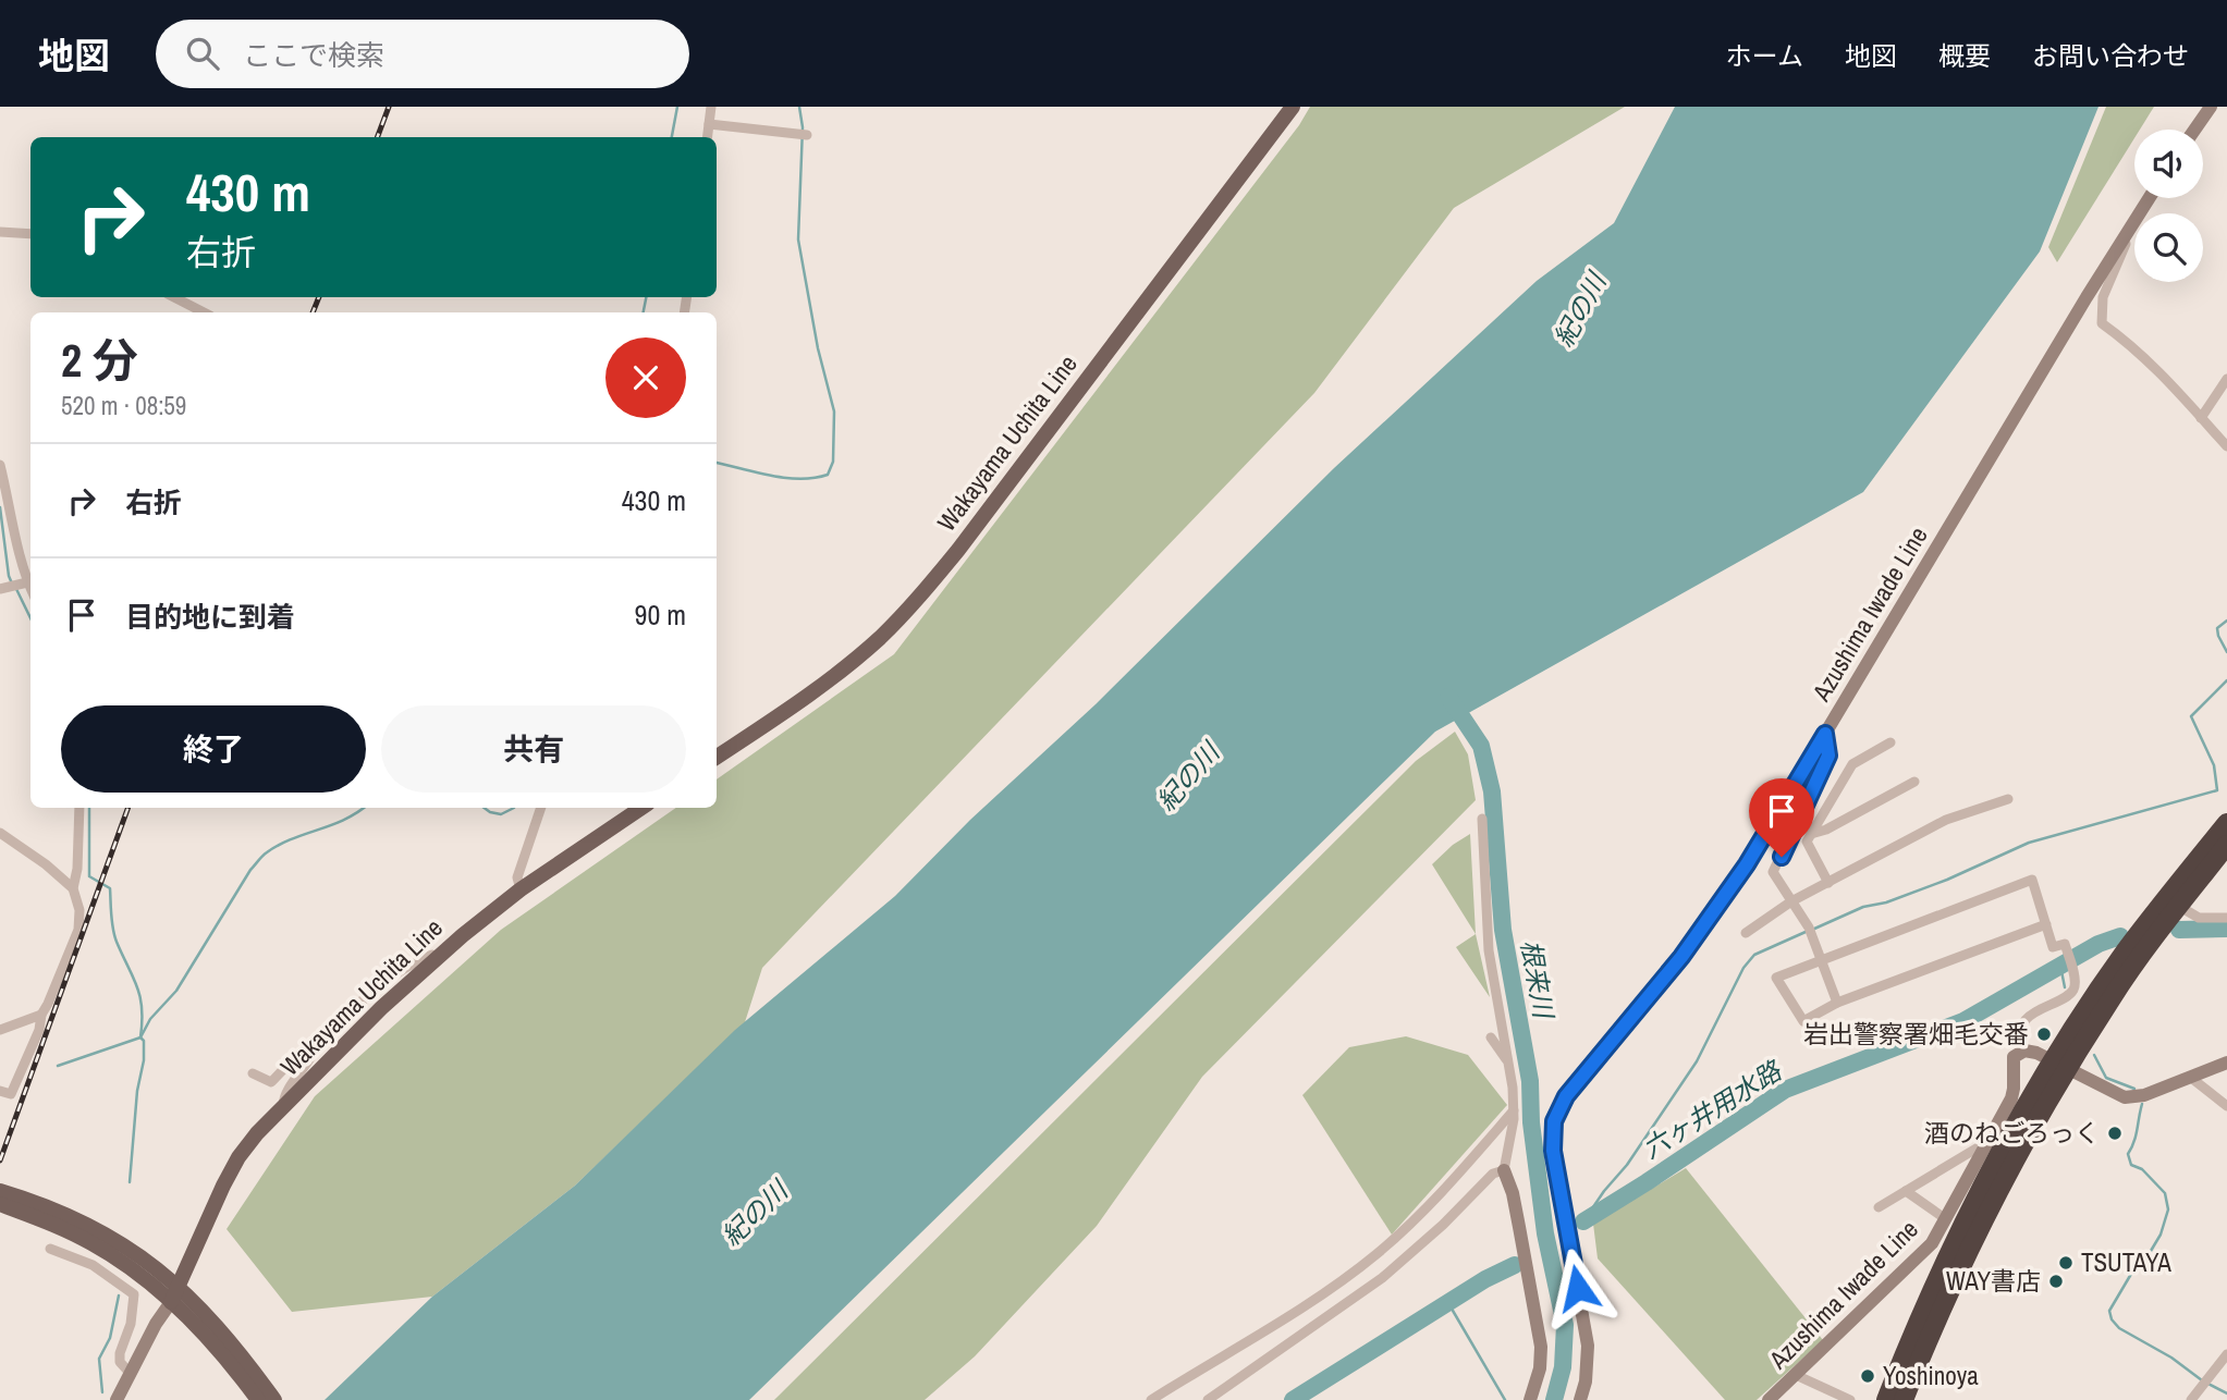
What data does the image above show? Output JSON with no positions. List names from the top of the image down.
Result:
{
  "streets": {
    "main road": ["Wakayama Uchita Line", "Azushima Iwade Line"]
  },
  "water": ["紀の川", "根来川", "六ヶ井用水路"],
  "places": [
    "岩出警察署畑毛交番",
    "酒のねごろっく",
    "TSUTAYA",
    "WAY書店",
    "Yoshinoya"
  ],
  "page": {
    "header": "地図",
    "search": "ここで検索",
    "nav": [
      "ホーム",
      "地図",
      "概要",
      "お問い合わせ"
    ],
    "turn": ["430 m", "右折"],
    "heading": ["2 分", "520 m · 08:59"],
    "list": [
      {
        "name": "右折",
        "value": "430 m"
      },
      {
        "name": "目的地に到着",
        "value": "90 m"
      }
    ],
    "buttons": ["終了", "共有"]
  }
}
